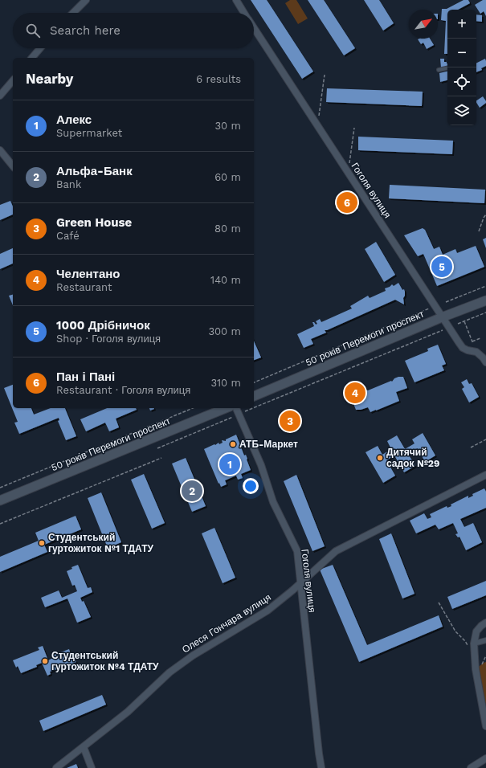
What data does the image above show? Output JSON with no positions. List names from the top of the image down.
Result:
{
  "streets": {
    "main road": ["50 років Перемоги проспект"],
    "street": ["Гоголя вулиця", "Олеся Гончара вулиця"]
  },
  "crossings": [
    ["Гоголя вулиця", "50 років Перемоги проспект"],
    ["Гоголя вулиця", "Олеся Гончара вулиця"]
  ],
  "places": [
    "АТБ-Маркет",
    "Дитячий садок №29",
    "Студентський гуртожиток №1 ТДАТУ",
    "Студентський гуртожиток №4 ТДАТУ"
  ],
  "north": "top right",
  "page": {
    "map_buttons": ["+", "−"],
    "search": "Search here",
    "heading": ["Nearby", "6 results"],
    "list": [
      {
        "mark": "1",
        "name": "Алекс",
        "note": "Supermarket",
        "value": "30 m"
      },
      {
        "mark": "2",
        "name": "Альфа-Банк",
        "note": "Bank",
        "value": "60 m"
      },
      {
        "mark": "3",
        "name": "Green House",
        "note": "Café",
        "value": "80 m"
      },
      {
        "mark": "4",
        "name": "Челентано",
        "note": "Restaurant",
        "value": "140 m"
      },
      {
        "mark": "5",
        "name": "1000 Дрібничок",
        "note": "Shop · Гоголя вулиця",
        "value": "300 m"
      },
      {
        "mark": "6",
        "name": "Пан і Пані",
        "note": "Restaurant · Гоголя вулиця",
        "value": "310 m"
      }
    ],
    "pins": [
      "6",
      "5",
      "4",
      "3",
      "1",
      "2"
    ]
  }
}
